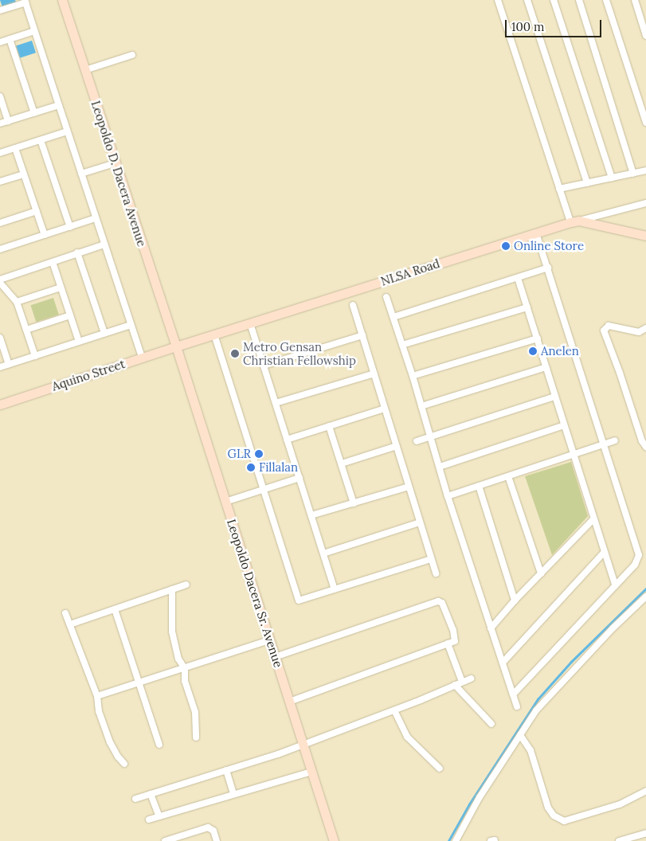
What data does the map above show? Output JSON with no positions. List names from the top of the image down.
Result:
{
  "streets": {
    "main road": [
      "Leopoldo D. Dacera Avenue",
      "NLSA Road",
      "Aquino Street",
      "Leopoldo Dacera Sr. Avenue"
    ]
  },
  "crossings": [
    ["Leopoldo D. Dacera Avenue", "NLSA Road"],
    ["Leopoldo D. Dacera Avenue", "Aquino Street"],
    ["Leopoldo D. Dacera Avenue", "Leopoldo Dacera Sr. Avenue"],
    ["NLSA Road", "Aquino Street"],
    ["NLSA Road", "Leopoldo Dacera Sr. Avenue"],
    ["Aquino Street", "Leopoldo Dacera Sr. Avenue"]
  ],
  "places": [
    "Online Store",
    "Anelen",
    "Metro Gensan Christian Fellowship",
    "GLR",
    "Fillalan"
  ],
  "scale_bar": "100 m"
}
